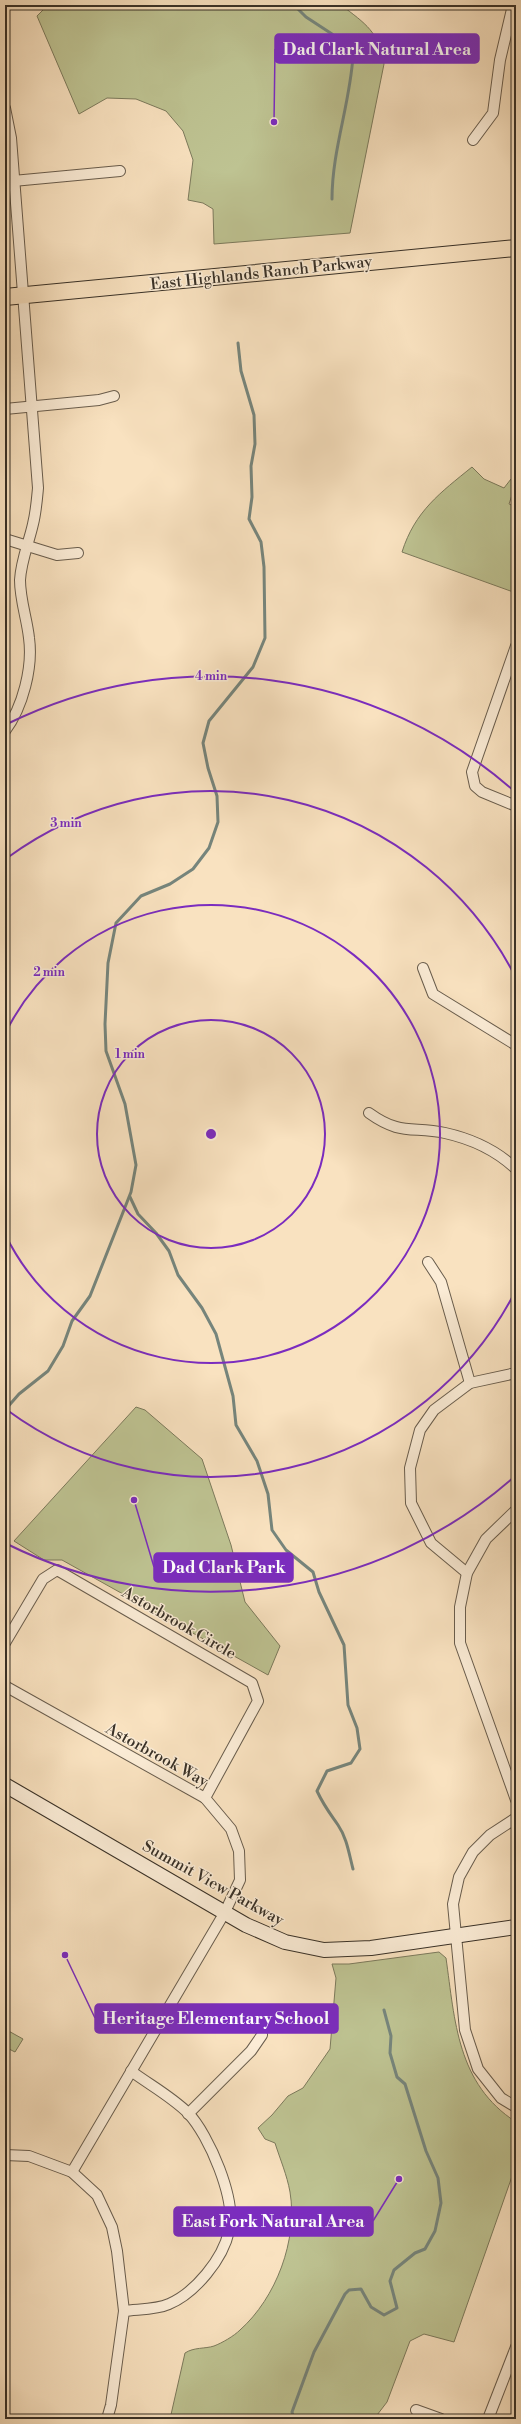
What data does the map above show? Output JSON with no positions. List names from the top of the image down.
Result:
{
  "streets": {
    "main road": ["East Highlands Ranch Parkway"],
    "street": ["Astorbrook Circle", "Astorbrook Way", "Summit View Parkway"]
  },
  "crossings": [
    ["Astorbrook Circle", "Astorbrook Way"],
    ["Astorbrook Way", "Summit View Parkway"]
  ],
  "places": [
    "Dad Clark Natural Area",
    "Dad Clark Park",
    "Heritage Elementary School",
    "East Fork Natural Area"
  ],
  "rings": [
    "4 min",
    "3 min",
    "2 min",
    "1 min"
  ]
}
